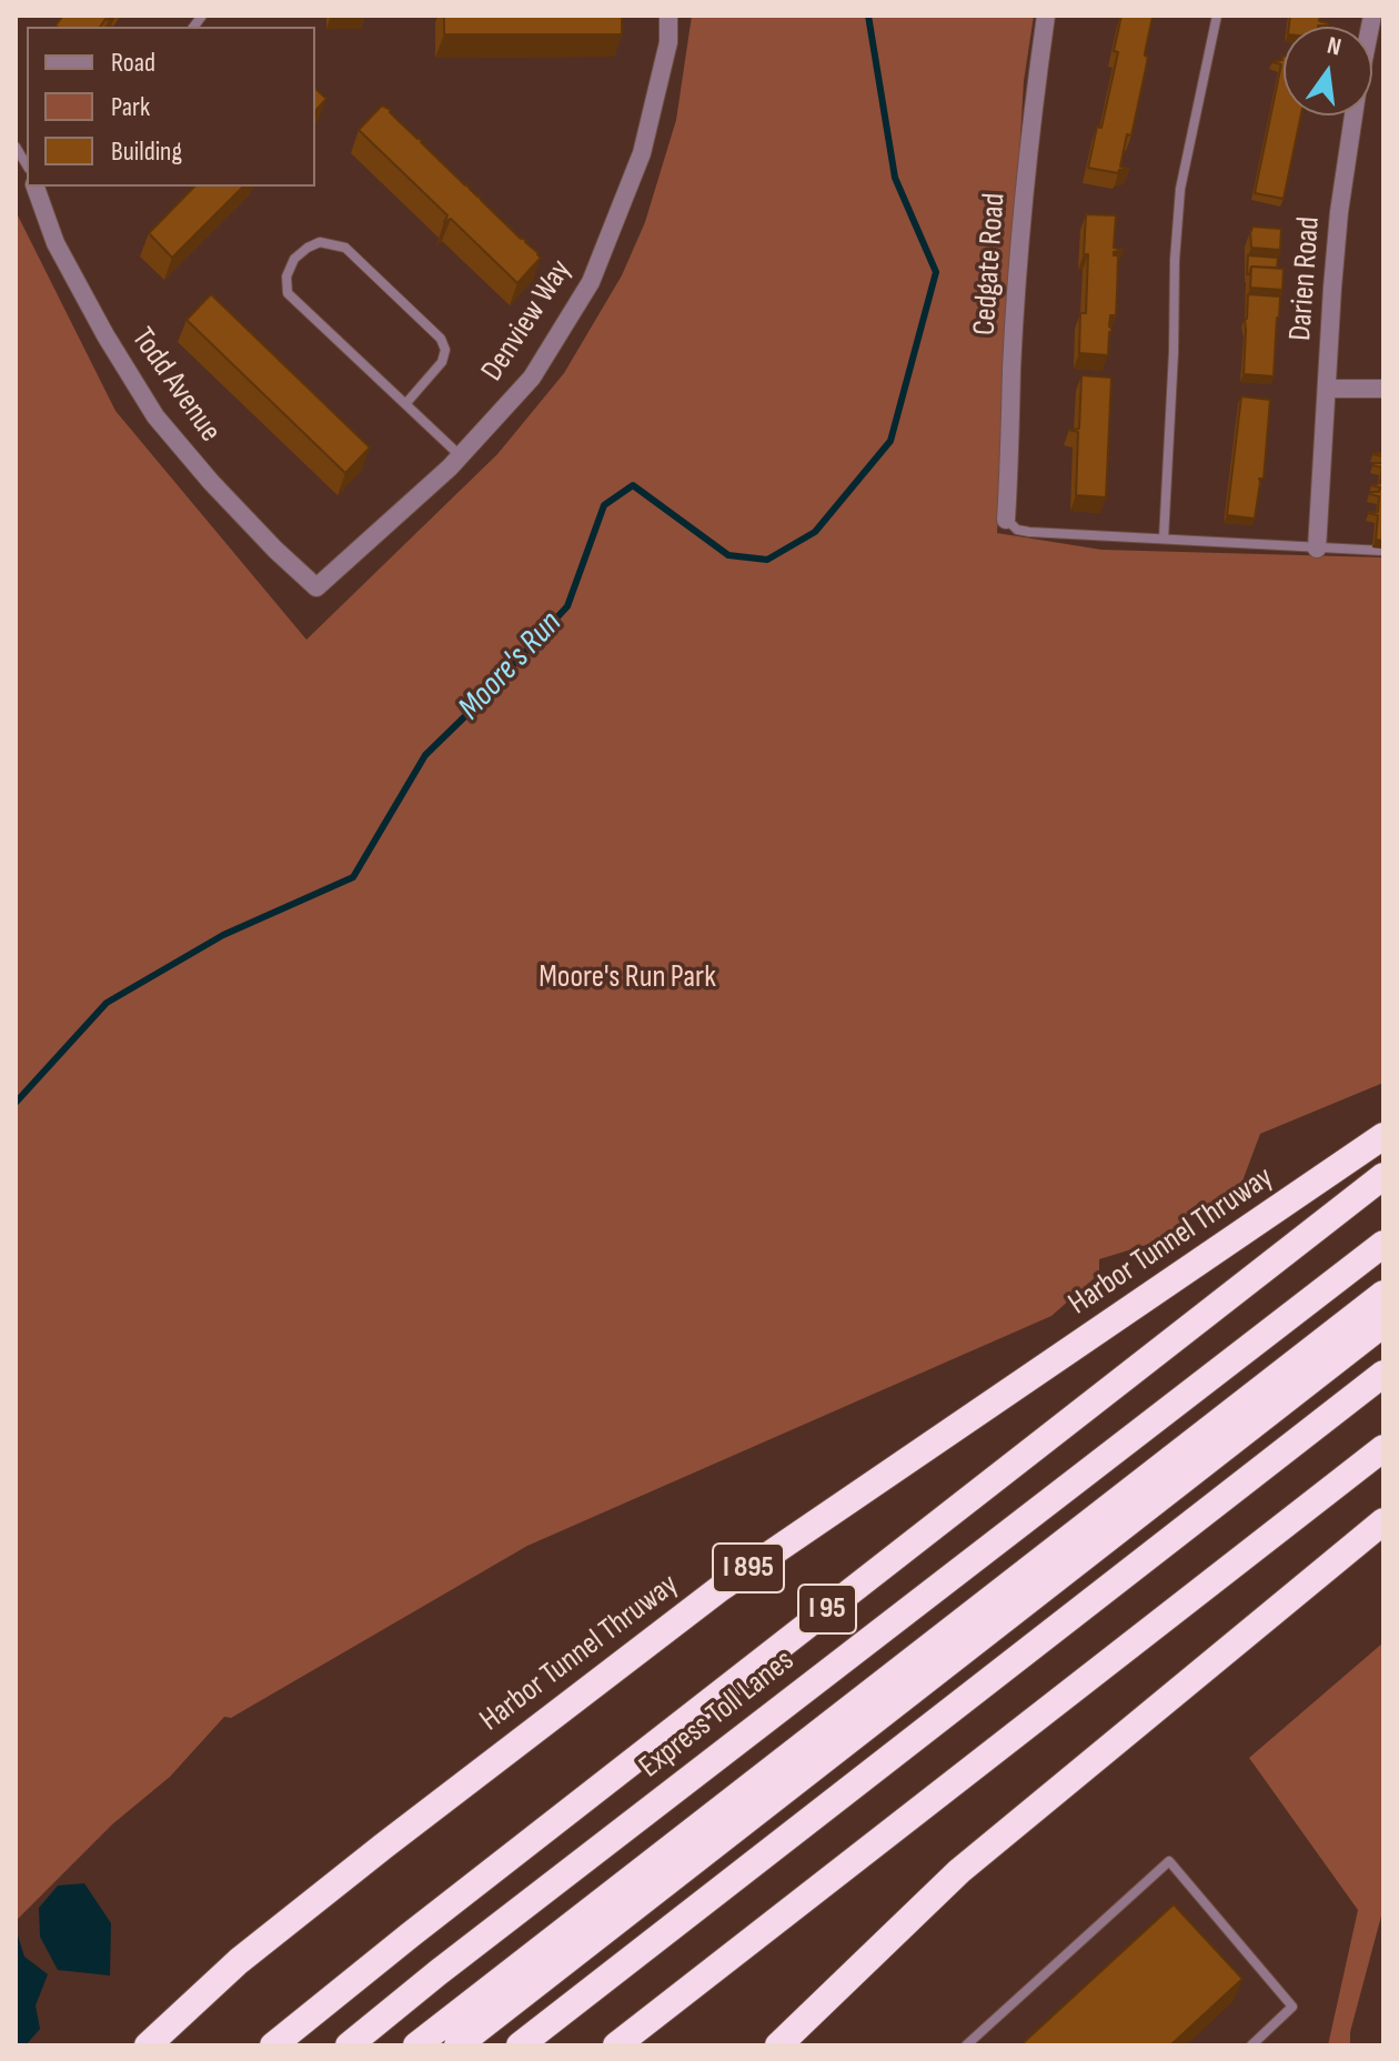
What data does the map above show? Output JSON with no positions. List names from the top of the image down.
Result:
{
  "streets": {
    "highway": [
      "Harbor Tunnel Thruway",
      "I 895",
      "I 95",
      "Express Toll Lanes"
    ],
    "street": [
      "Cedgate Road",
      "Darien Road",
      "Denview Way",
      "Todd Avenue"
    ]
  },
  "crossings": [
    ["Denview Way", "Todd Avenue"]
  ],
  "water": ["Moore's Run"],
  "parks": ["Moore's Run Park"],
  "legend": ["Road", "Park", "Building"],
  "north": "top"
}
